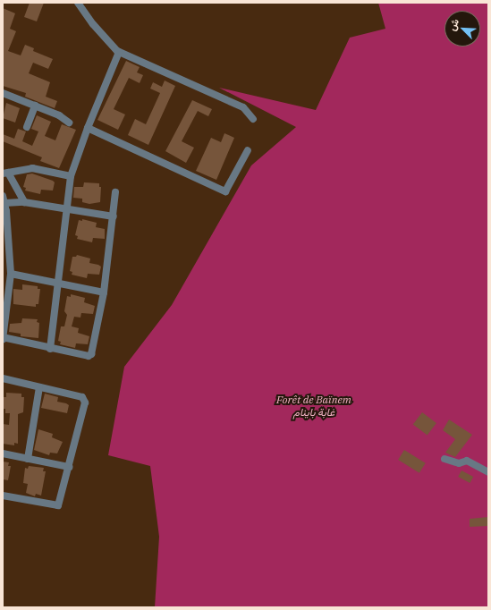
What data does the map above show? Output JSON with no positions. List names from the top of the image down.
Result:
{
  "parks": ["Forêt de Baïnem غابة باينام"],
  "north": "top left"
}
